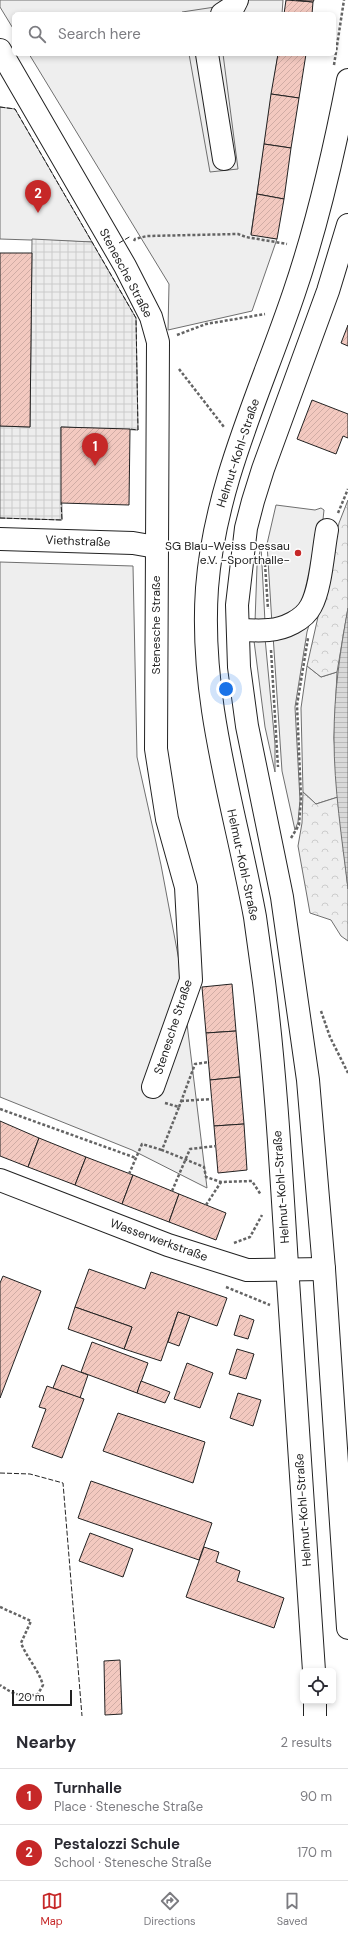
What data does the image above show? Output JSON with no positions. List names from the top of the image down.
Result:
{
  "streets": {
    "main road": [
      "Stenesche Straße",
      "Helmut-Kohl-Straße",
      "Viethstraße",
      "Wasserwerkstraße"
    ]
  },
  "crossings": [
    ["Stenesche Straße", "Viethstraße"],
    ["Helmut-Kohl-Straße", "Wasserwerkstraße"]
  ],
  "places": ["SG Blau-Weiss Dessau e.V. -Sporthalle-"],
  "scale_bar": "20 m",
  "page": {
    "search": "Search here",
    "pins": ["2", "1"],
    "scale": "20 m",
    "heading": ["Nearby", "2 results"],
    "list": [
      {
        "mark": "1",
        "name": "Turnhalle",
        "note": "Place · Stenesche Straße",
        "value": "90 m"
      },
      {
        "mark": "2",
        "name": "Pestalozzi Schule",
        "note": "School · Stenesche Straße",
        "value": "170 m"
      }
    ],
    "nav": ["Map", "Directions", "Saved"]
  }
}
